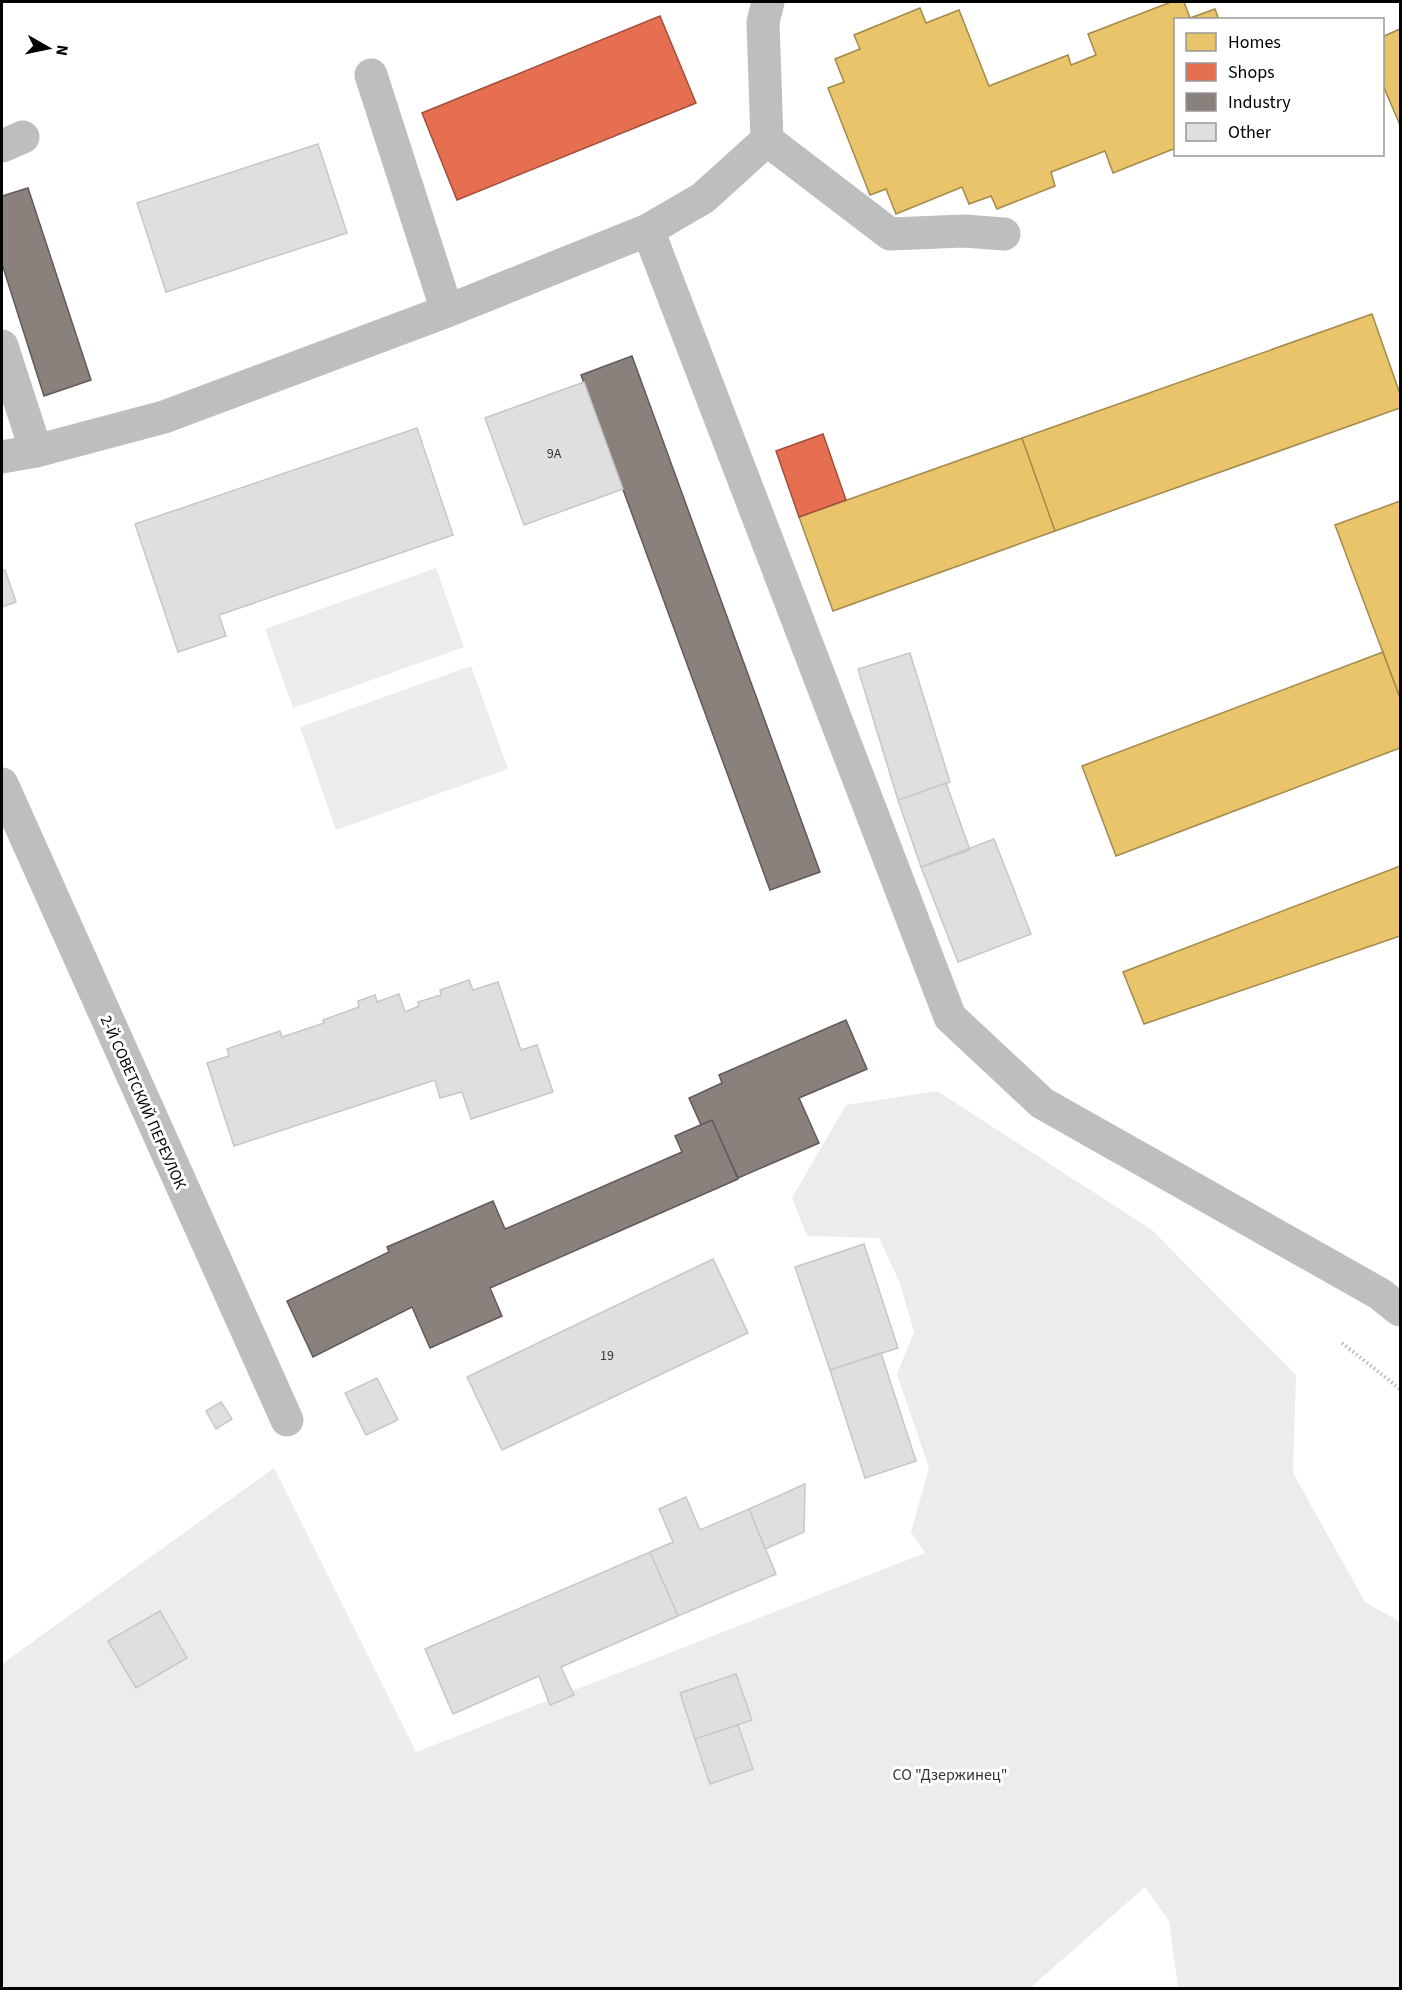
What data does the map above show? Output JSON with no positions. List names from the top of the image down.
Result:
{
  "streets": {
    "street": ["2-Й СОВЕТСКИЙ ПЕРЕУЛОК"]
  },
  "parks": ["СО \"Дзержинец\""],
  "house_numbers": ["9А", "19"],
  "legend": [
    "Homes",
    "Shops",
    "Industry",
    "Other"
  ],
  "north": "right"
}
